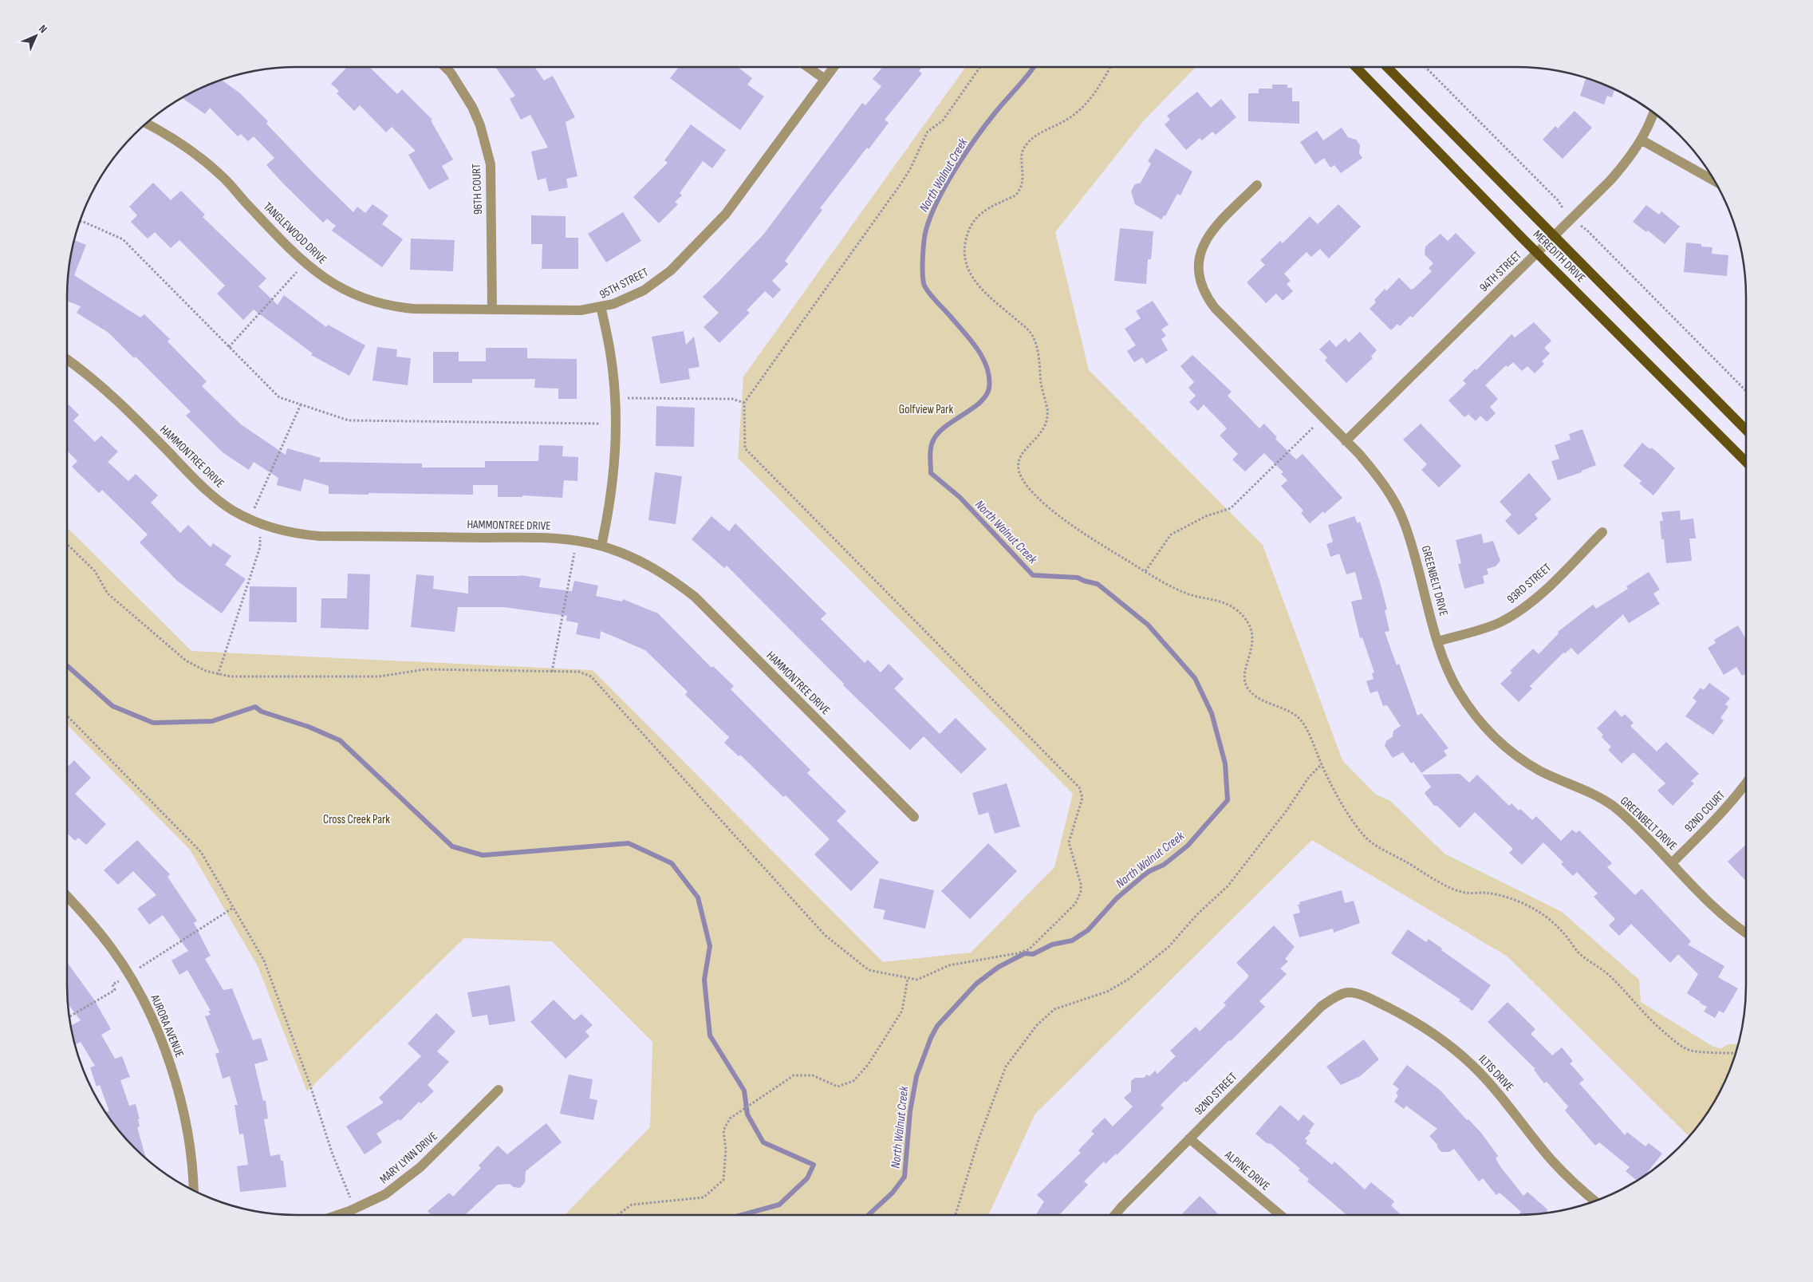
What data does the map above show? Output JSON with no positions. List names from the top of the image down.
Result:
{
  "streets": {
    "main road": ["MEREDITH DRIVE"],
    "street": [
      "96TH COURT",
      "TANGLEWOOD DRIVE",
      "94TH STREET",
      "95TH STREET",
      "HAMMONTREE DRIVE",
      "GREENBELT DRIVE",
      "93RD STREET",
      "92ND COURT",
      "AURORA AVENUE",
      "ILTIS DRIVE",
      "92ND STREET",
      "MARY LYNN DRIVE",
      "ALPINE DRIVE"
    ]
  },
  "crossings": [
    ["96TH COURT", "TANGLEWOOD DRIVE"],
    ["TANGLEWOOD DRIVE", "95TH STREET"],
    ["MEREDITH DRIVE", "94TH STREET"],
    ["94TH STREET", "GREENBELT DRIVE"],
    ["95TH STREET", "HAMMONTREE DRIVE"],
    ["GREENBELT DRIVE", "93RD STREET"],
    ["GREENBELT DRIVE", "92ND COURT"],
    ["ILTIS DRIVE", "92ND STREET"],
    ["92ND STREET", "ALPINE DRIVE"]
  ],
  "water": ["North Walnut Creek"],
  "parks": ["Golfview Park", "Cross Creek Park"],
  "north": "top right"
}
